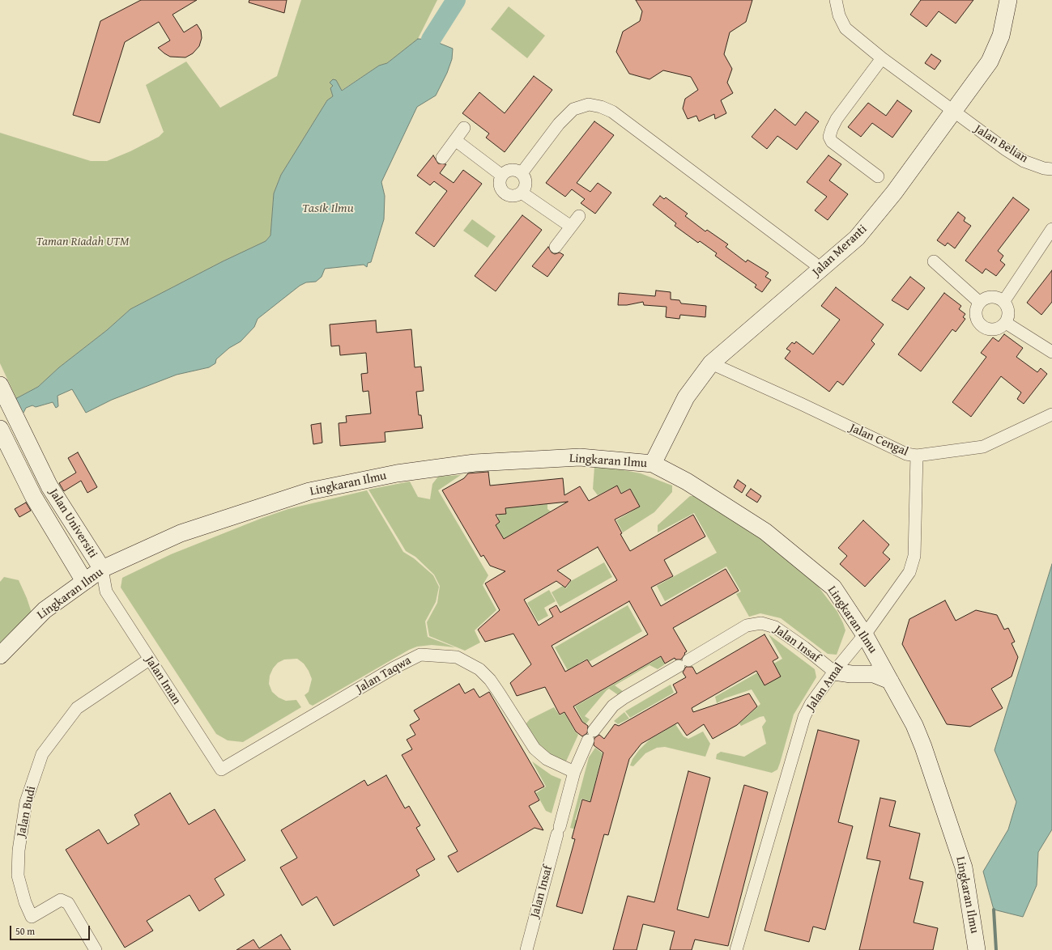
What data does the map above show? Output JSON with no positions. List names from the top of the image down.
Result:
{
  "streets": {
    "street": [
      "Jalan Belian",
      "Jalan Meranti",
      "Jalan Cengal",
      "Lingkaran Ilmu",
      "Jalan Universiti",
      "Jalan Insaf",
      "Jalan Taqwa",
      "Jalan Iman",
      "Jalan Amal",
      "Jalan Budi"
    ]
  },
  "crossings": [
    ["Jalan Belian", "Jalan Meranti"],
    ["Jalan Meranti", "Jalan Cengal"],
    ["Jalan Meranti", "Lingkaran Ilmu"],
    ["Jalan Cengal", "Jalan Amal"],
    ["Lingkaran Ilmu", "Jalan Universiti"],
    ["Lingkaran Ilmu", "Jalan Amal"],
    ["Jalan Universiti", "Jalan Iman"],
    ["Jalan Insaf", "Jalan Taqwa"],
    ["Jalan Insaf", "Jalan Amal"],
    ["Jalan Taqwa", "Jalan Iman"],
    ["Jalan Iman", "Jalan Budi"]
  ],
  "water": ["Tasik Ilmu"],
  "parks": ["Taman Riadah UTM"],
  "scale_bar": "50 m"
}
